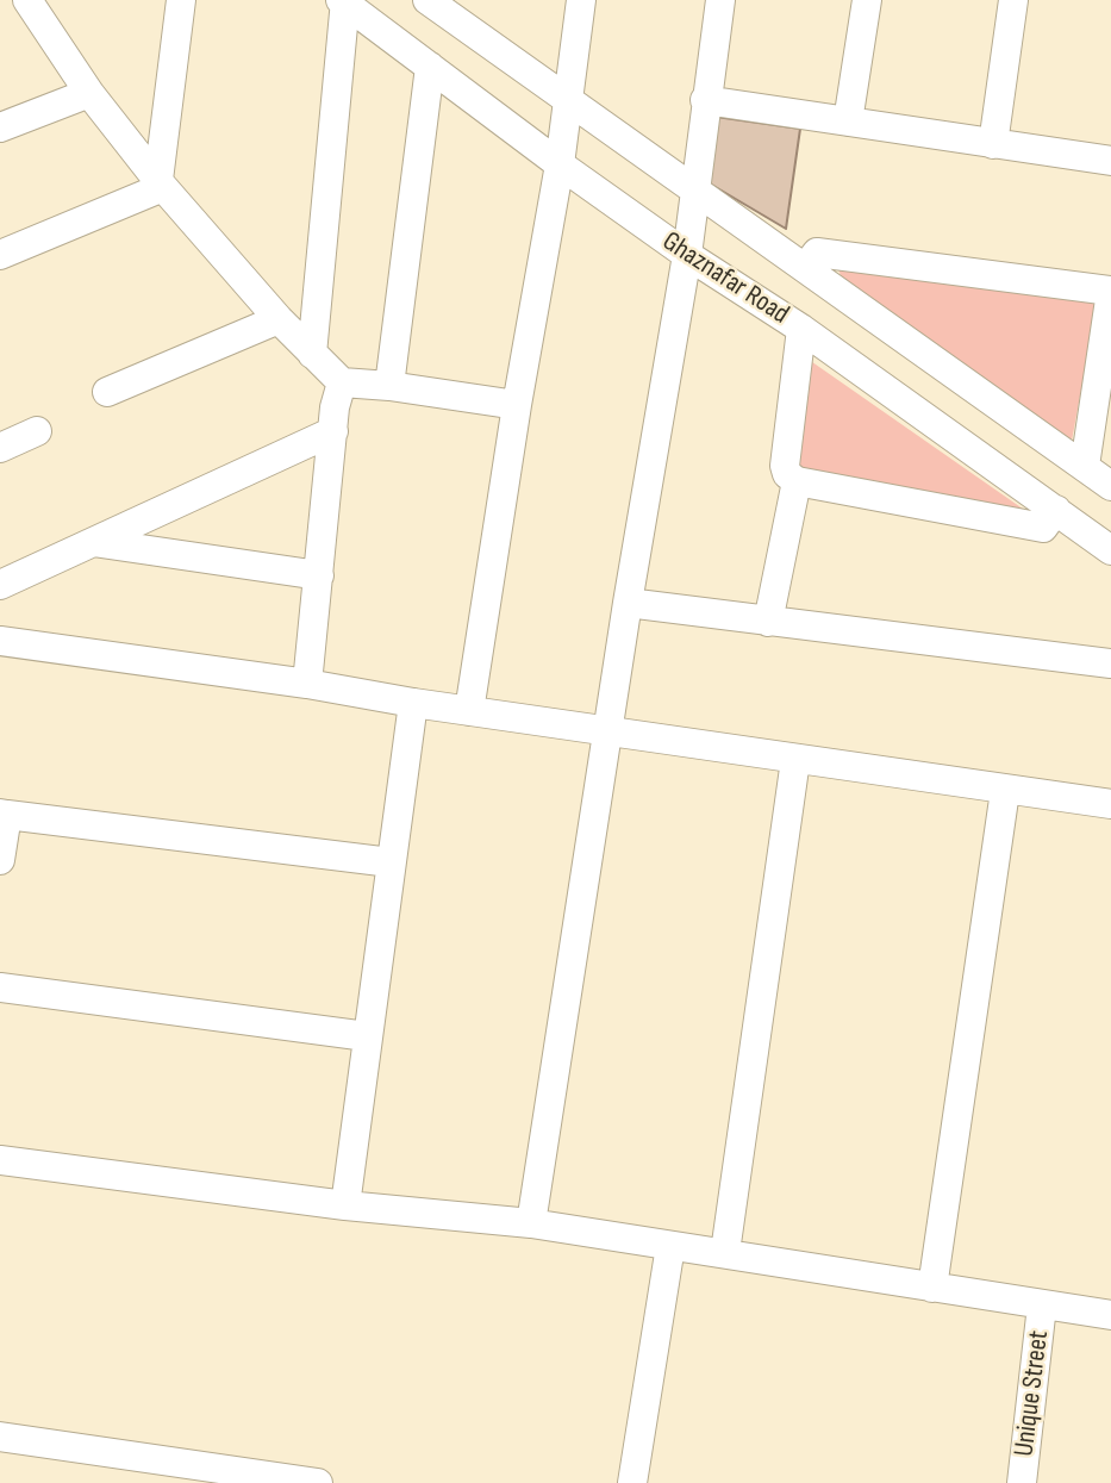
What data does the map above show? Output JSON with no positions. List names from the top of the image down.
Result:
{
  "streets": {
    "street": ["Ghaznafar Road", "Unique Street"]
  }
}
